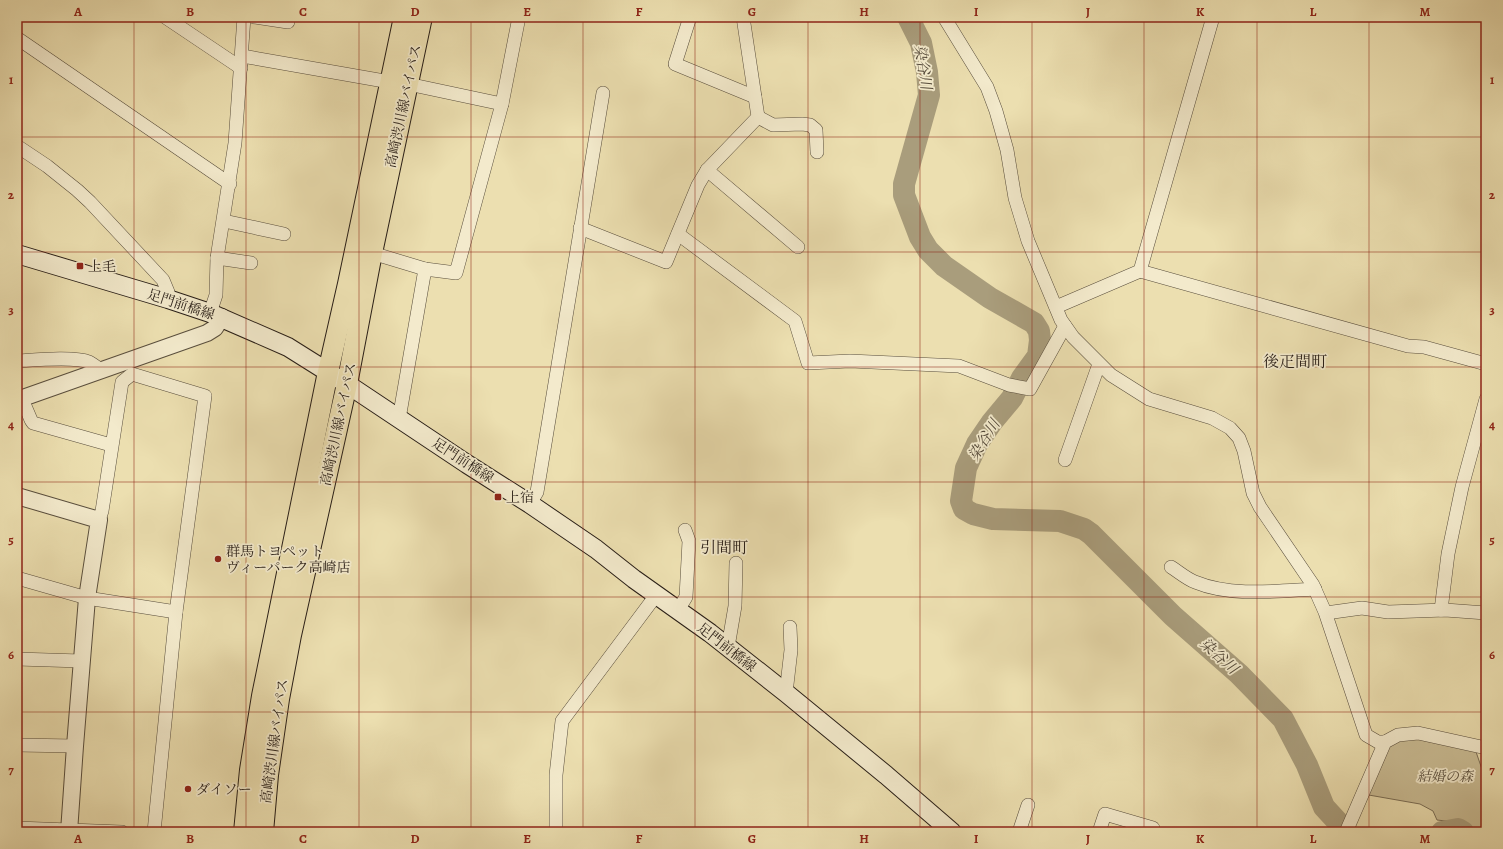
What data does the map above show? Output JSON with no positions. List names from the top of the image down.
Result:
{
  "streets": {
    "main road": ["高崎渋川線バイパス", "足門前橋線"]
  },
  "crossings": [
    ["高崎渋川線バイパス", "足門前橋線"]
  ],
  "districts": ["後疋間町", "引間町"],
  "water": ["染谷川"],
  "parks": ["結婚の森"],
  "places": {
    "transit": ["上毛", "上宿"],
    "other": ["群馬トヨペット ヴィーパーク高崎店", "ダイソー"]
  },
  "grid": {
    "columns": [
      "A",
      "B",
      "C",
      "D",
      "E",
      "F",
      "G",
      "H",
      "I",
      "J",
      "K",
      "L",
      "M"
    ],
    "rows": [
      "1",
      "2",
      "3",
      "4",
      "5",
      "6",
      "7"
    ]
  }
}
